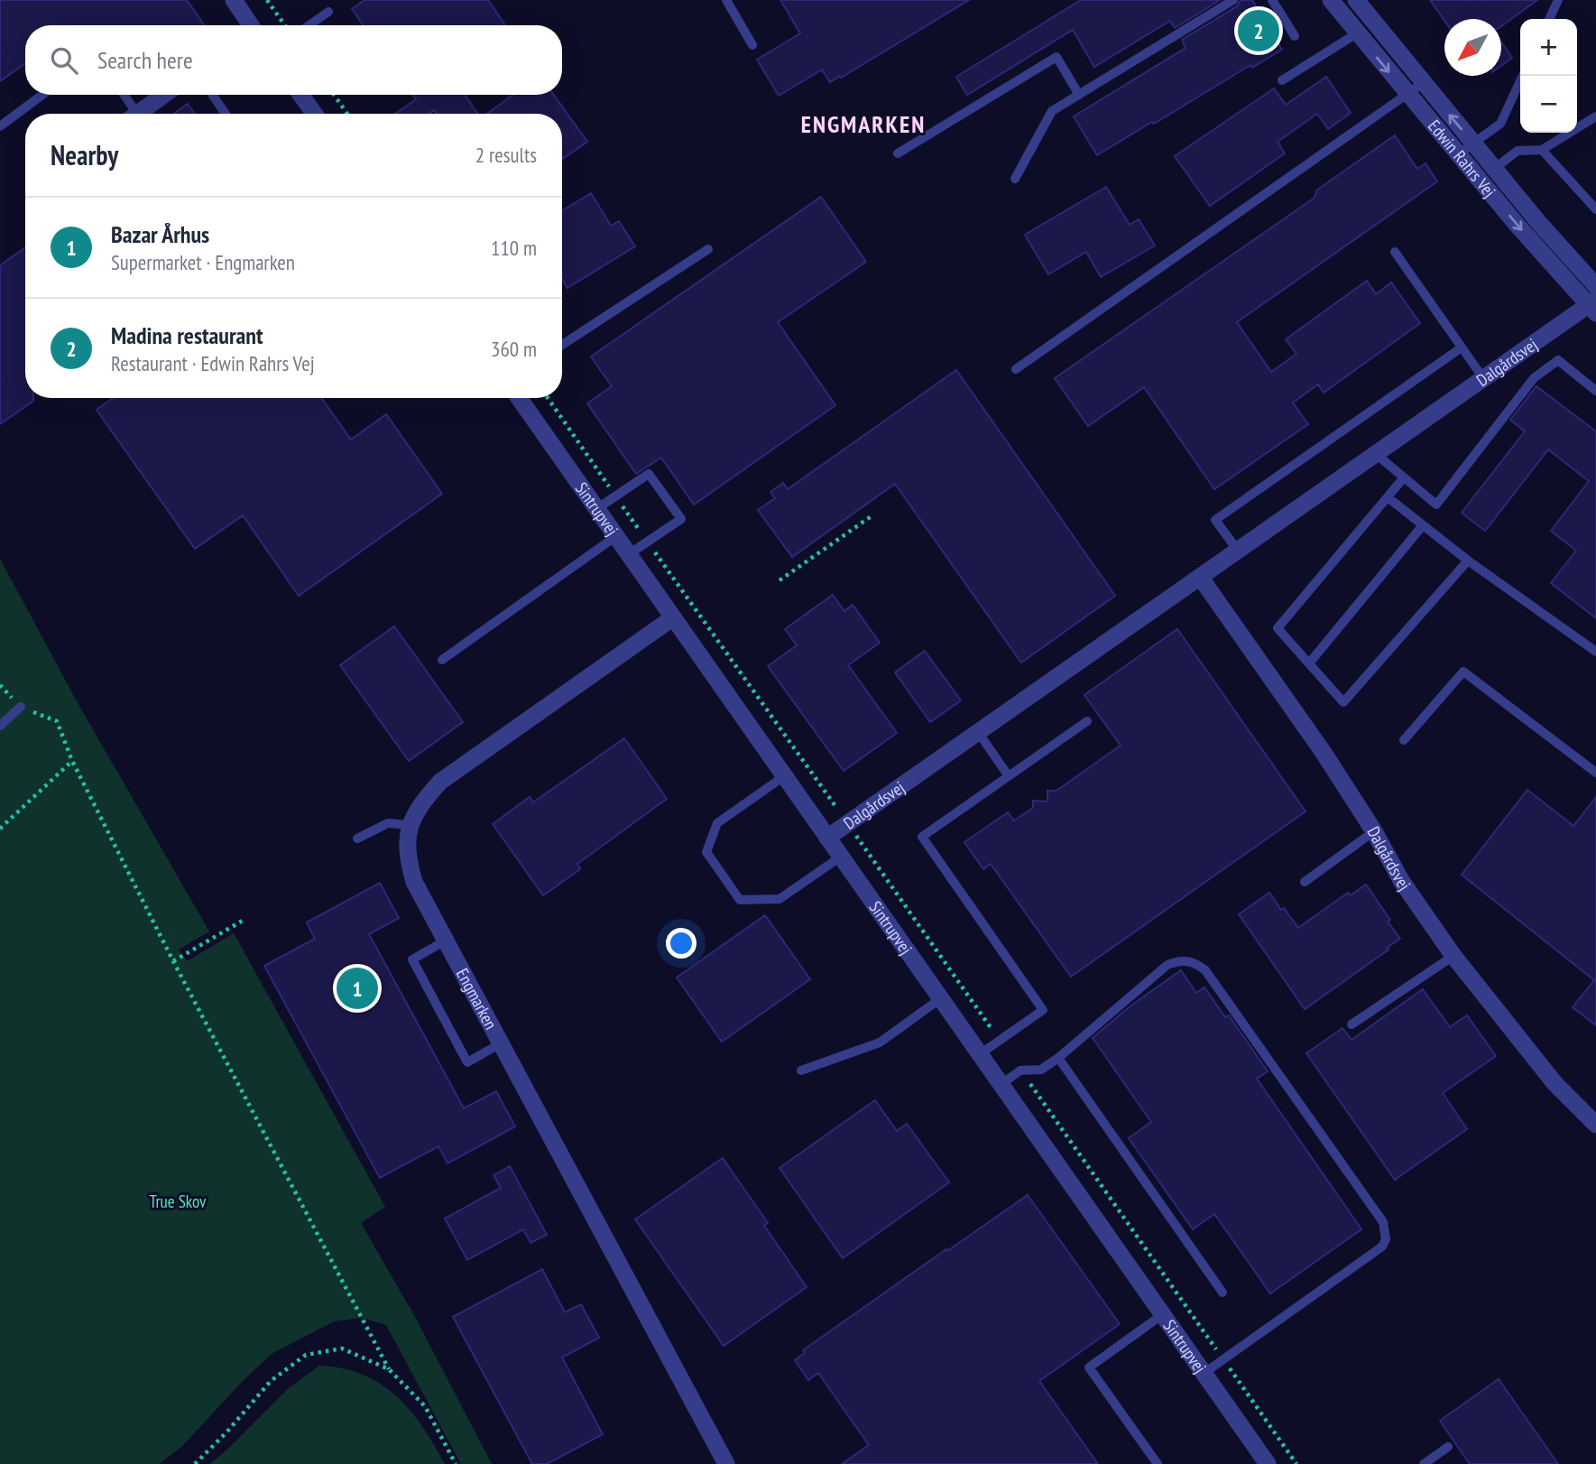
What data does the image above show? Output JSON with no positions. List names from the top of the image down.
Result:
{
  "streets": {
    "street": [
      "Edwin Rahrs Vej",
      "Dalgårdsvej",
      "Sintrupvej",
      "Engmarken"
    ]
  },
  "crossings": [
    ["Edwin Rahrs Vej", "Dalgårdsvej"],
    ["Dalgårdsvej", "Sintrupvej"],
    ["Sintrupvej", "Engmarken"]
  ],
  "districts": ["ENGMARKEN"],
  "parks": ["True Skov"],
  "north": "bottom left",
  "page": {
    "pins": ["2", "1"],
    "map_buttons": ["+", "−"],
    "search": "Search here",
    "heading": ["Nearby", "2 results"],
    "list": [
      {
        "mark": "1",
        "name": "Bazar Århus",
        "note": "Supermarket · Engmarken",
        "value": "110 m"
      },
      {
        "mark": "2",
        "name": "Madina restaurant",
        "note": "Restaurant · Edwin Rahrs Vej",
        "value": "360 m"
      }
    ]
  }
}
